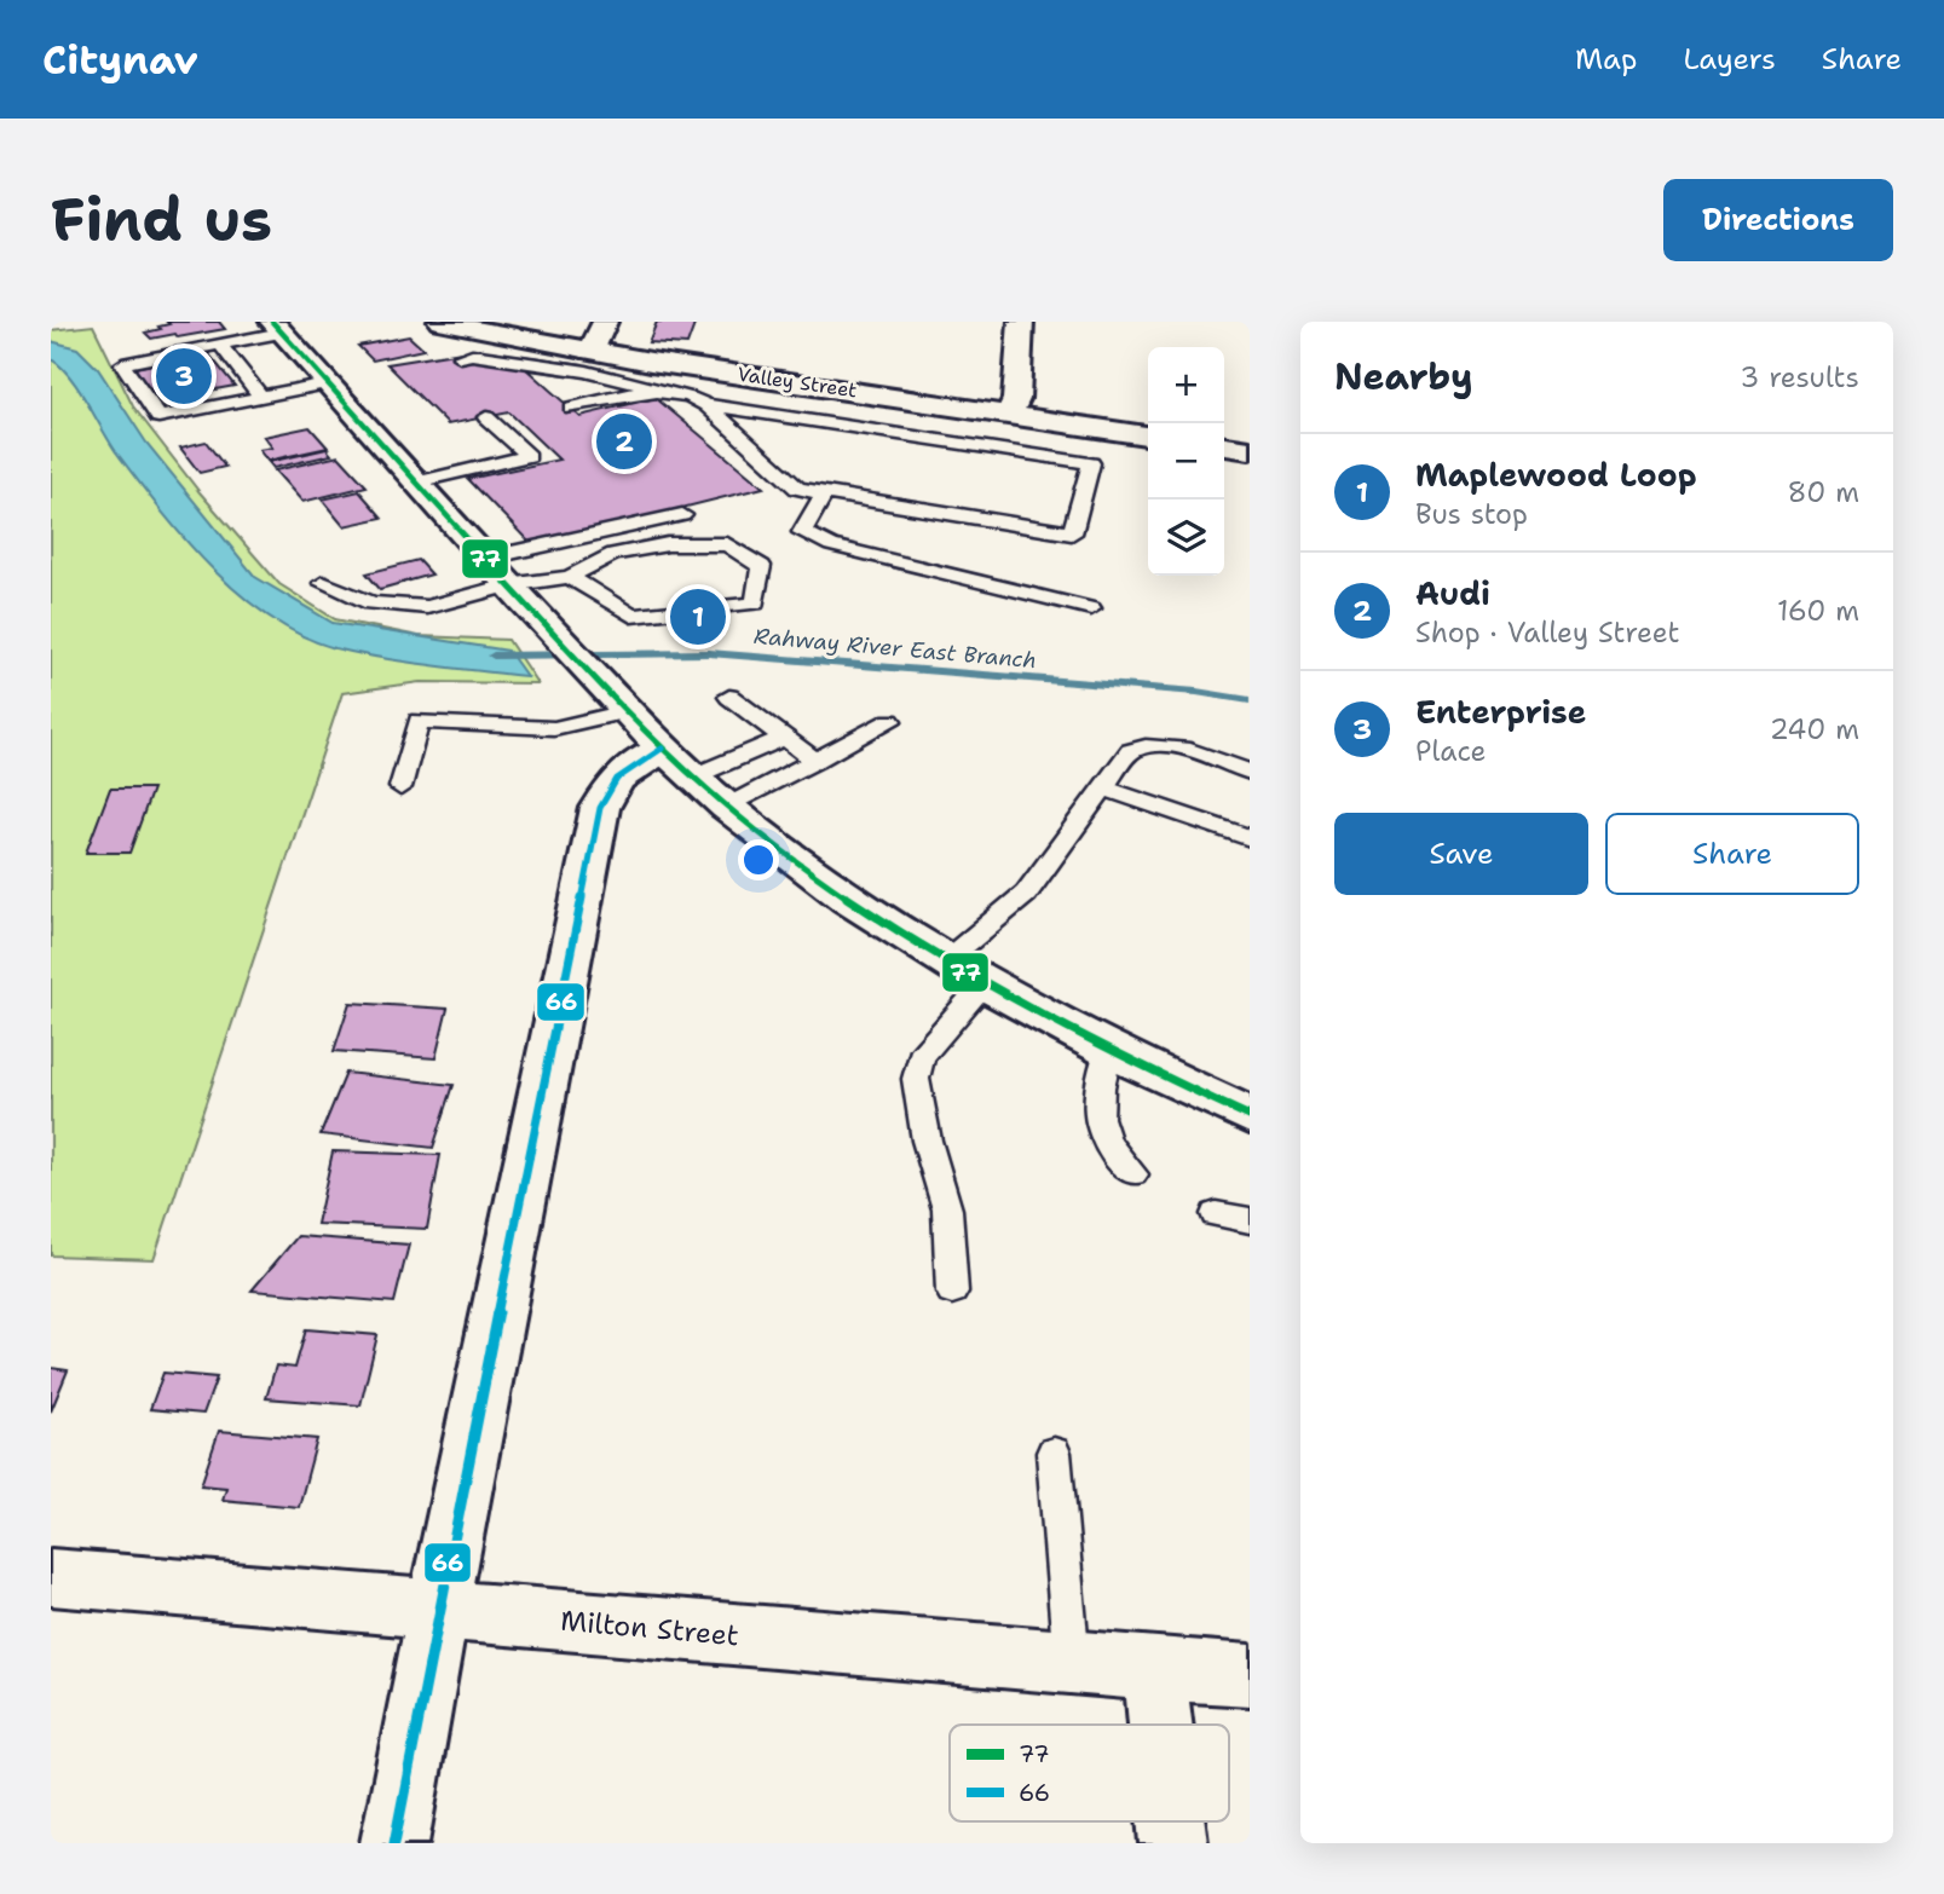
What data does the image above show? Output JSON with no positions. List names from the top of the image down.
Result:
{
  "streets": {
    "main road": ["Valley Street", "Milton Street"]
  },
  "water": ["Rahway River East Branch"],
  "lines": ["transit line 77", "transit line 66"],
  "legend": ["77", "66"],
  "page": {
    "header": "Citynav",
    "nav": ["Map", "Layers", "Share"],
    "buttons": [
      "Directions",
      ["Save", "Share"]
    ],
    "title": "Find us",
    "heading": ["Nearby", "3 results"],
    "pins": ["3", "2", "1"],
    "map_buttons": ["+", "−"],
    "list": [
      {
        "mark": "1",
        "name": "Maplewood Loop",
        "note": "Bus stop",
        "value": "80 m"
      },
      {
        "mark": "2",
        "name": "Audi",
        "note": "Shop · Valley Street",
        "value": "160 m"
      },
      {
        "mark": "3",
        "name": "Enterprise",
        "note": "Place",
        "value": "240 m"
      }
    ]
  }
}
